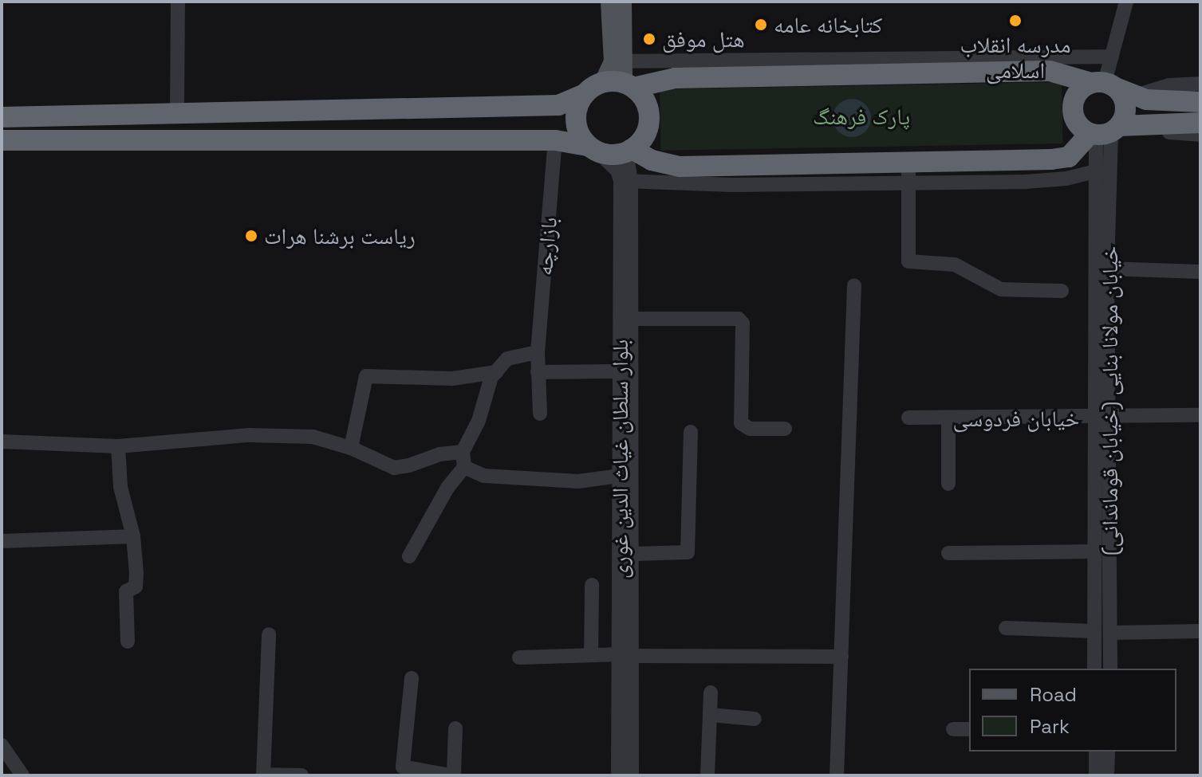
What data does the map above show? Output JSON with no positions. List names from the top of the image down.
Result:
{
  "streets": {
    "street": [
      "بازارچه",
      "خیابان مولانا بنایی (خیابان قوماندانی)",
      "خیابان فردوسی",
      "بلوار سلطان غیاث الدین غوری"
    ]
  },
  "crossings": [
    ["خیابان مولانا بنایی (خیابان قوماندانی)", "خیابان فردوسی"]
  ],
  "parks": ["پارک فرهنگ"],
  "places": [
    "مدرسه انقلاب اسلامی",
    "کتابخانه عامه",
    "هتل موفق",
    "ریاست برشنا هرات"
  ],
  "legend": ["Road", "Park"]
}
